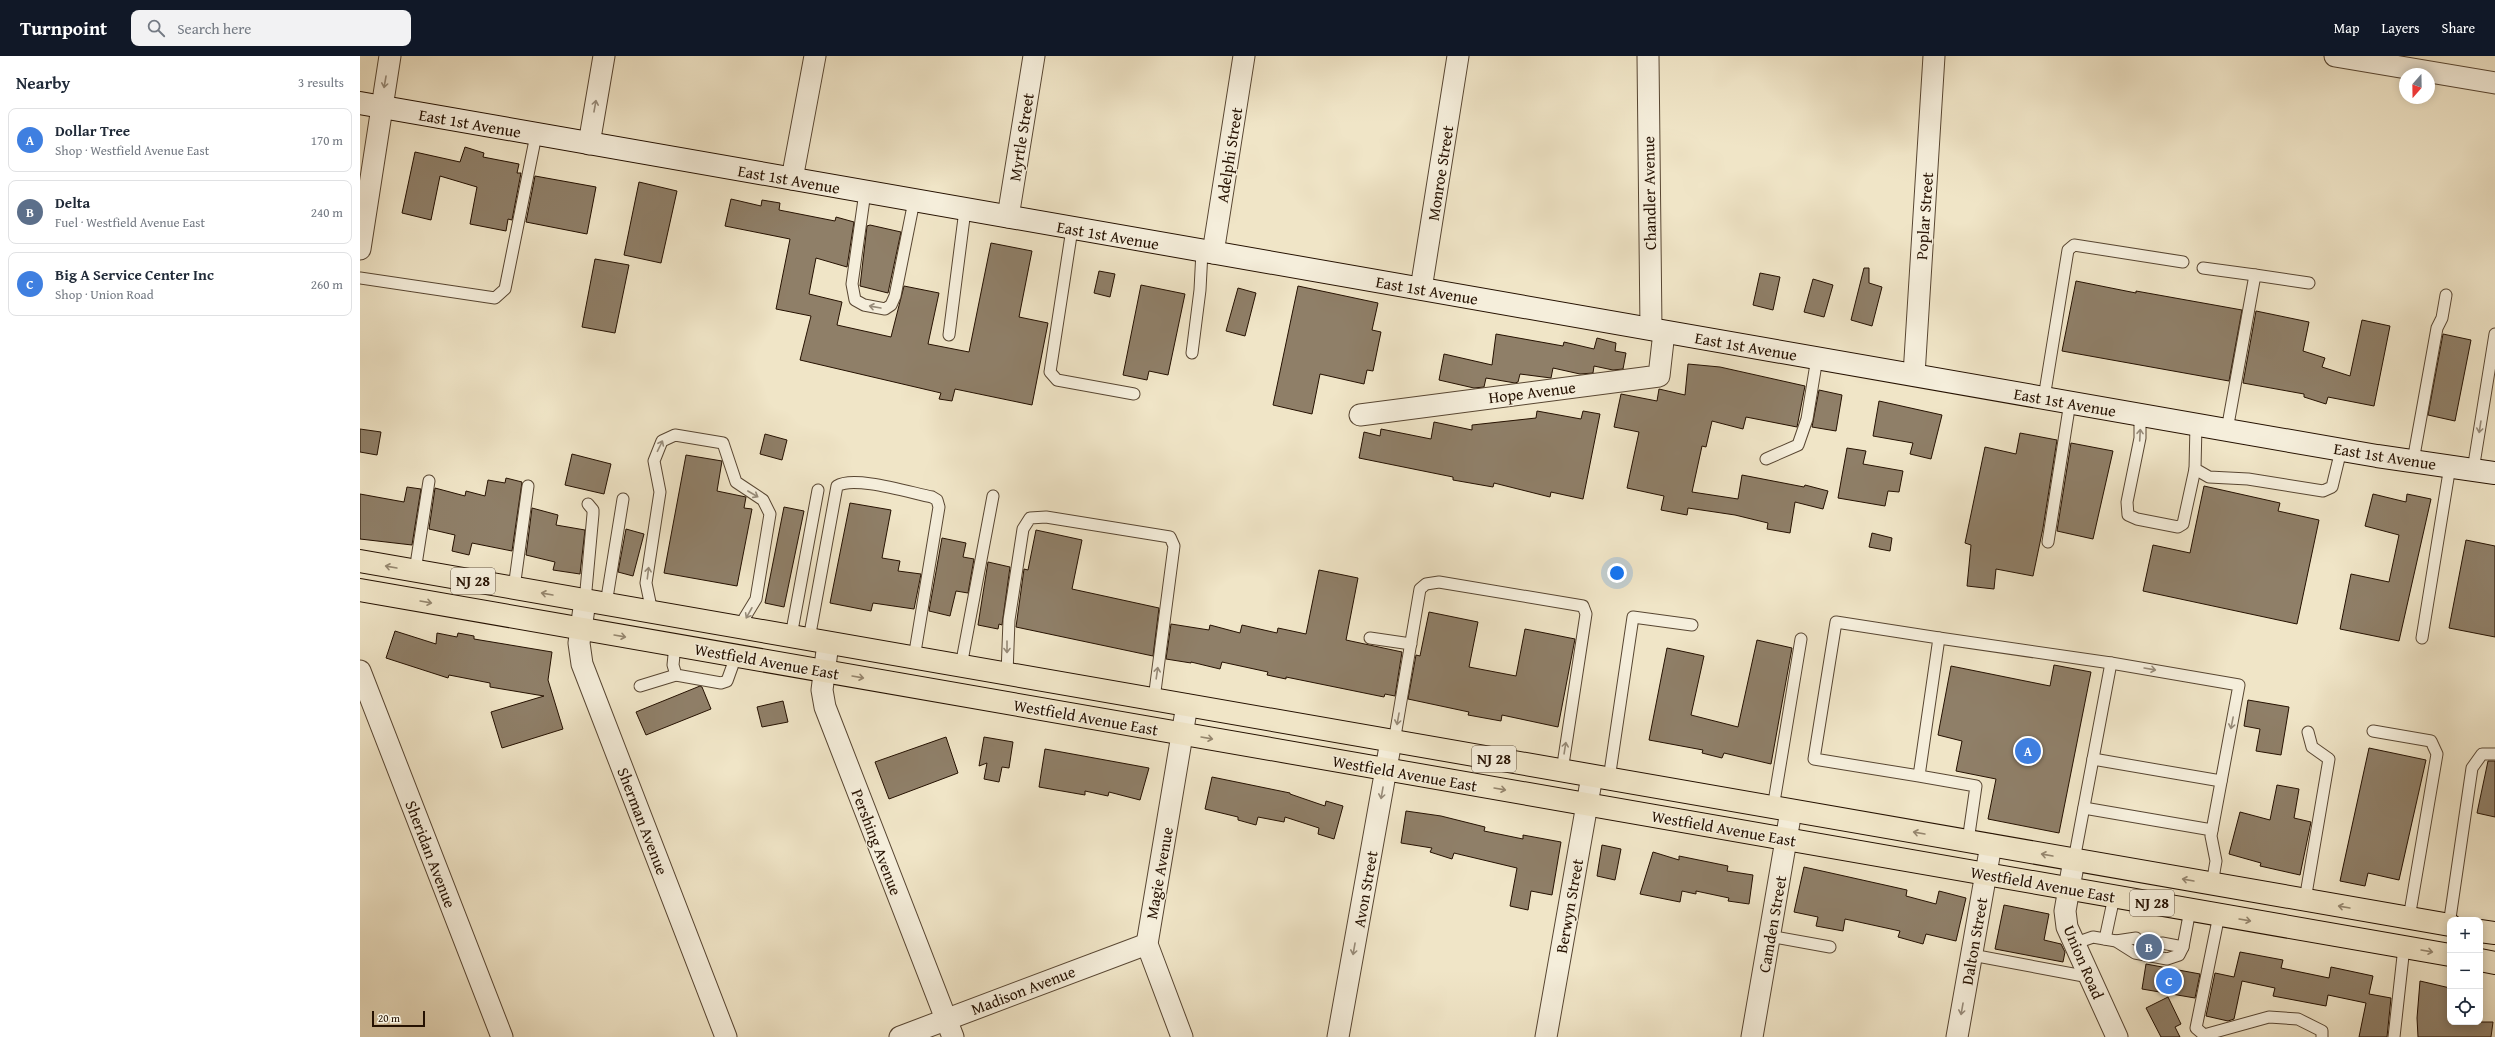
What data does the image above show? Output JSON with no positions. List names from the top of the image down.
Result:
{
  "streets": {
    "main road": ["NJ 28", "Westfield Avenue East"],
    "street": [
      "East 1st Avenue",
      "Myrtle Street",
      "Adelphi Street",
      "Monroe Street",
      "Chandler Avenue",
      "Poplar Street",
      "Hope Avenue",
      "Sherman Avenue",
      "Pershing Avenue",
      "Sheridan Avenue",
      "Magie Avenue",
      "Avon Street",
      "Berwyn Street",
      "Camden Street",
      "Dalton Street",
      "Union Road",
      "Madison Avenue"
    ]
  },
  "crossings": [
    ["East 1st Avenue", "Myrtle Street"],
    ["East 1st Avenue", "Adelphi Street"],
    ["East 1st Avenue", "Monroe Street"],
    ["East 1st Avenue", "Chandler Avenue"],
    ["East 1st Avenue", "Poplar Street"],
    ["East 1st Avenue", "Hope Avenue"],
    ["Chandler Avenue", "Hope Avenue"],
    ["Westfield Avenue East", "Sherman Avenue"],
    ["Westfield Avenue East", "Pershing Avenue"],
    ["Westfield Avenue East", "Magie Avenue"],
    ["Westfield Avenue East", "Avon Street"],
    ["Westfield Avenue East", "Berwyn Street"],
    ["Westfield Avenue East", "Camden Street"],
    ["Westfield Avenue East", "Dalton Street"],
    ["Westfield Avenue East", "Union Road"],
    ["Pershing Avenue", "Madison Avenue"],
    ["Magie Avenue", "Madison Avenue"]
  ],
  "one_way": ["Avon Street", "Dalton Street"],
  "scale_bar": "20 m",
  "north": "bottom",
  "page": {
    "header": "Turnpoint",
    "search": "Search here",
    "nav": ["Map", "Layers", "Share"],
    "heading": ["Nearby", "3 results"],
    "list": [
      {
        "mark": "A",
        "name": "Dollar Tree",
        "note": "Shop · Westfield Avenue East",
        "value": "170 m"
      },
      {
        "mark": "B",
        "name": "Delta",
        "note": "Fuel · Westfield Avenue East",
        "value": "240 m"
      },
      {
        "mark": "C",
        "name": "Big A Service Center Inc",
        "note": "Shop · Union Road",
        "value": "260 m"
      }
    ],
    "pins": ["A", "B", "C"],
    "map_buttons": ["+", "−"],
    "scale": "20 m"
  }
}
